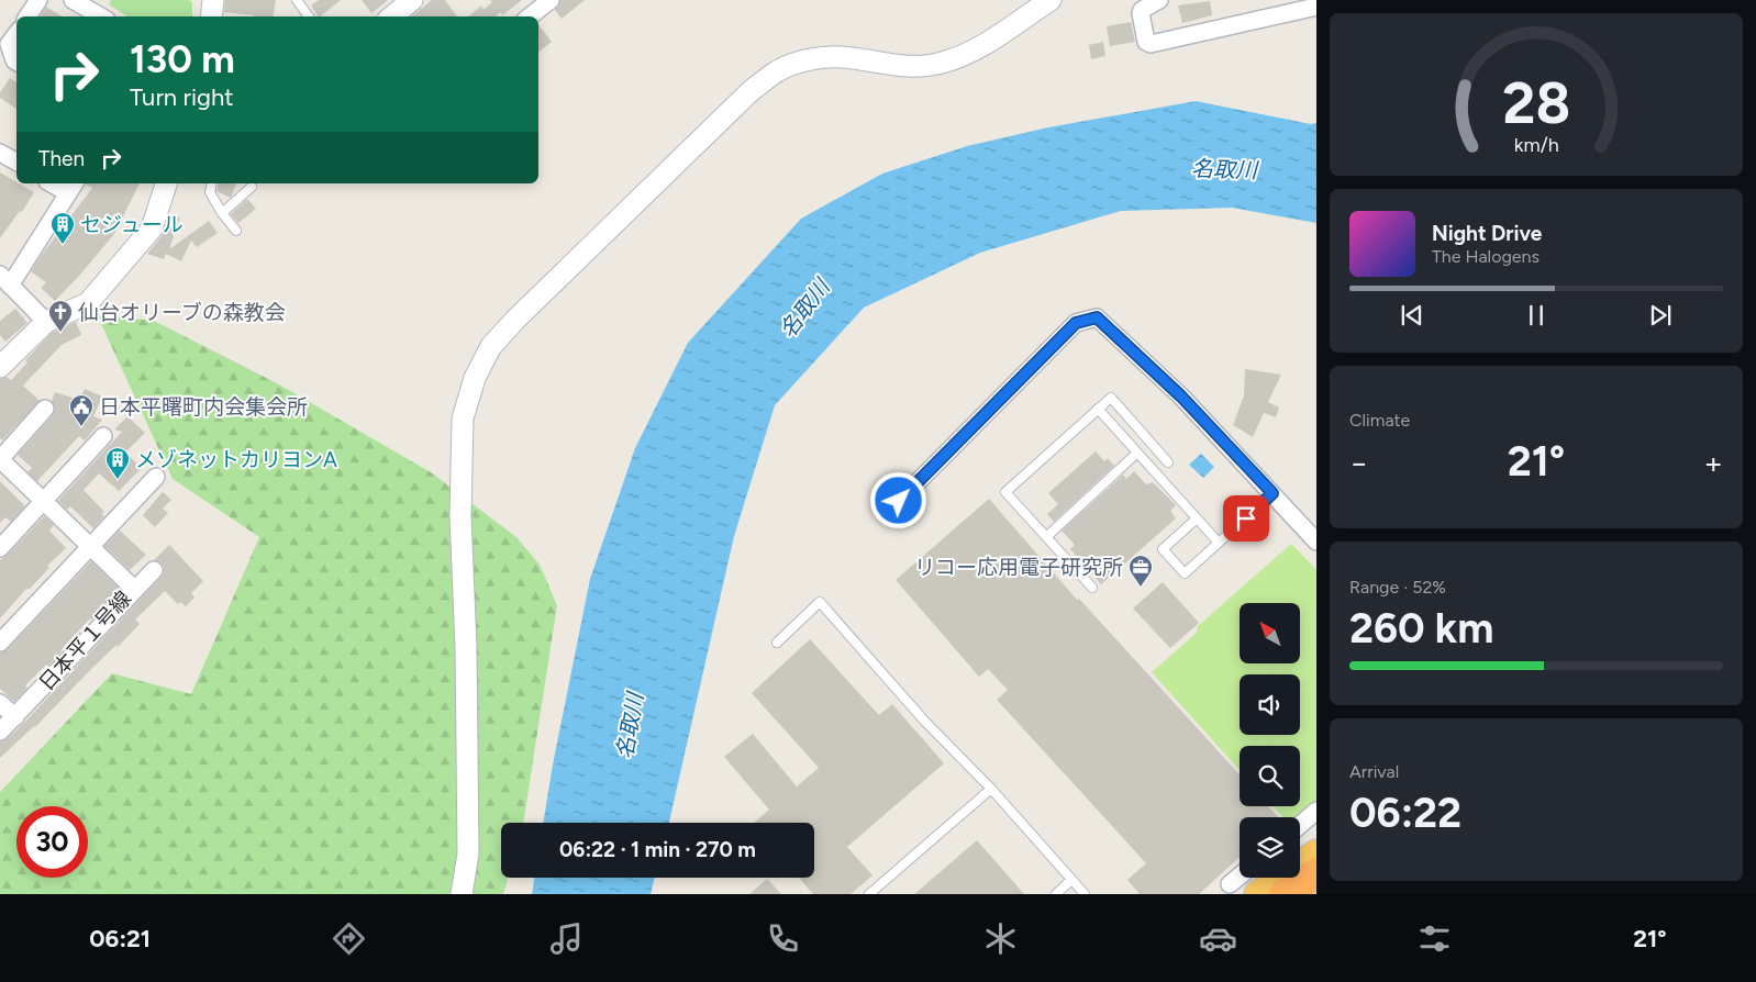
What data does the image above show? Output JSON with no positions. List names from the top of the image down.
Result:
{
  "streets": {
    "street": ["日本平１号線"]
  },
  "water": ["名取川"],
  "places": {
    "building": ["セジュール", "メゾネットカリヨンA"],
    "church": ["仙台オリーブの森教会"],
    "public building": ["日本平曙町内会集会所"],
    "office": ["リコー応用電子研究所"]
  },
  "north": "top left",
  "page": {
    "turn": ["130 m", "Turn right"],
    "then": "Then",
    "song": ["Night Drive", "The Halogens"],
    "tile": [
      "Climate",
      ["Range · 52%", "260 km"],
      ["Arrival", "06:22"]
    ],
    "heat": ["−", "21°", "+"],
    "limit": "30",
    "trip": "06:22 · 1 min · 270 m",
    "tabs": ["06:21", "21°"],
    "gauge": ["28", "km/h"]
  }
}
